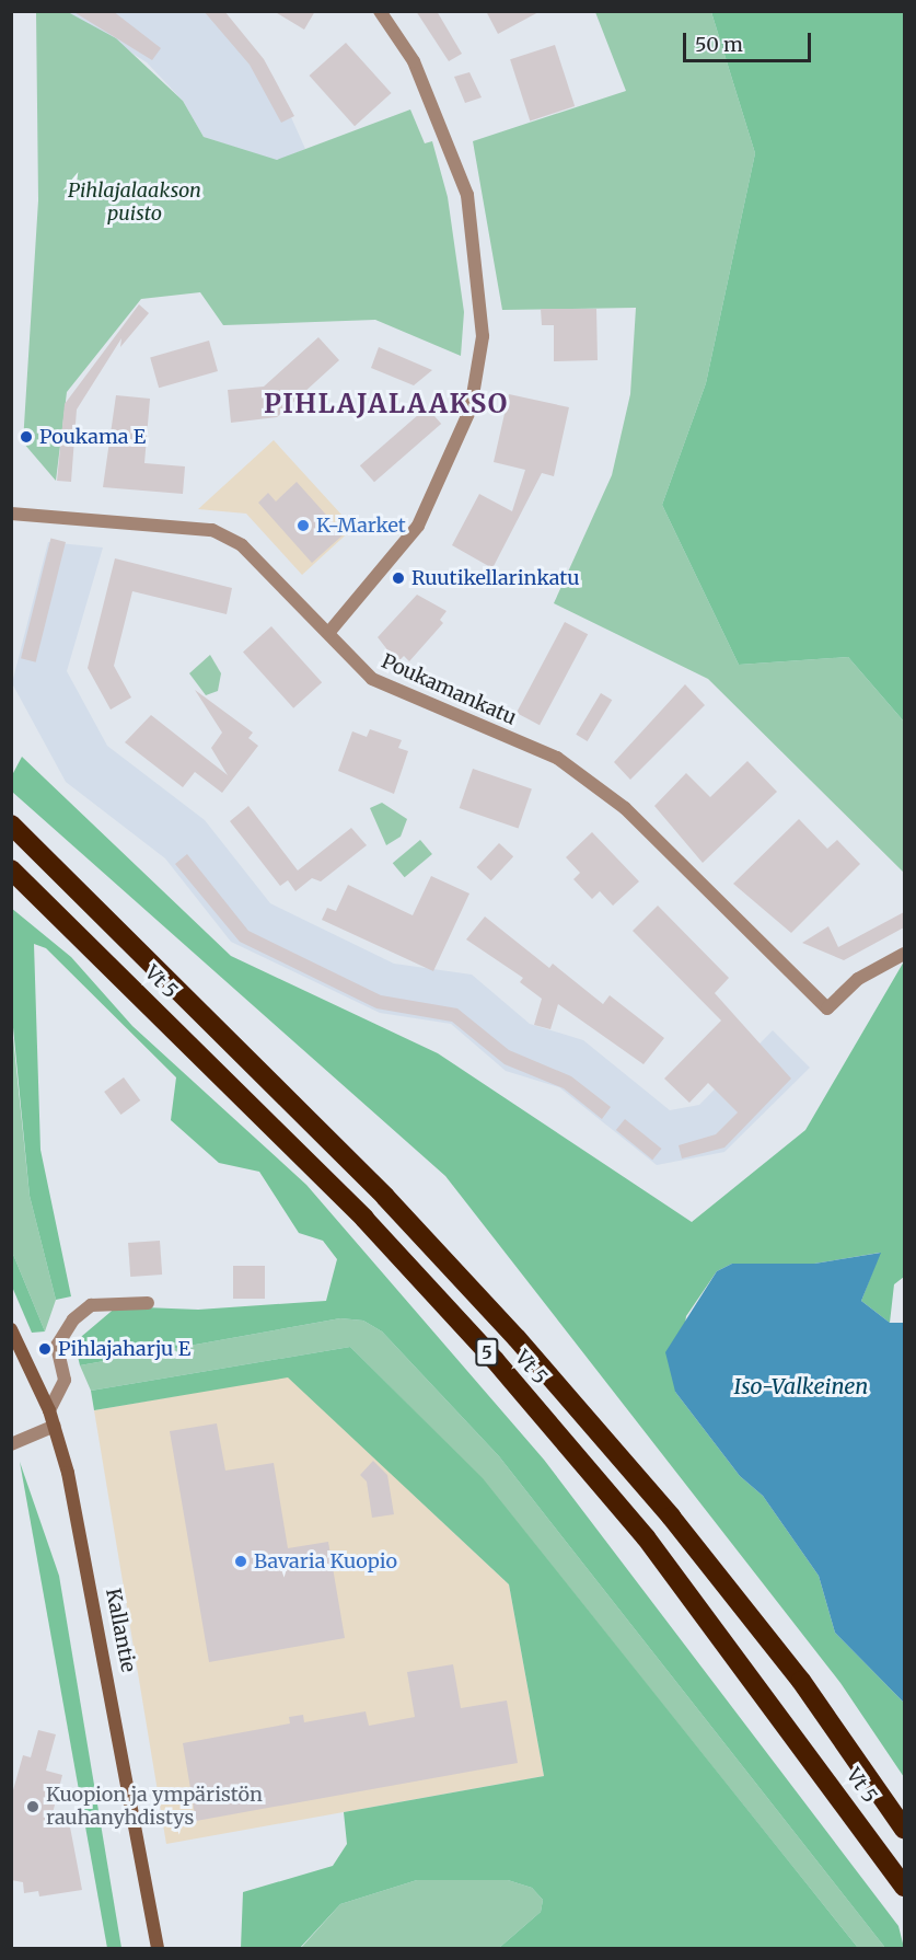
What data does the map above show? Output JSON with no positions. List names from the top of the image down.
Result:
{
  "streets": {
    "highway": ["Vt 5", "5"],
    "main road": ["Kallantie"],
    "street": ["Poukamankatu"]
  },
  "districts": ["PIHLAJALAAKSO"],
  "water": ["Iso-Valkeinen"],
  "parks": ["Pihlajalaakson puisto"],
  "places": [
    "Poukama E",
    "K-Market",
    "Ruutikellarinkatu",
    "Pihlajaharju E",
    "Bavaria Kuopio",
    "Kuopion ja ympäristön rauhanyhdistys"
  ],
  "scale_bar": "50 m"
}
